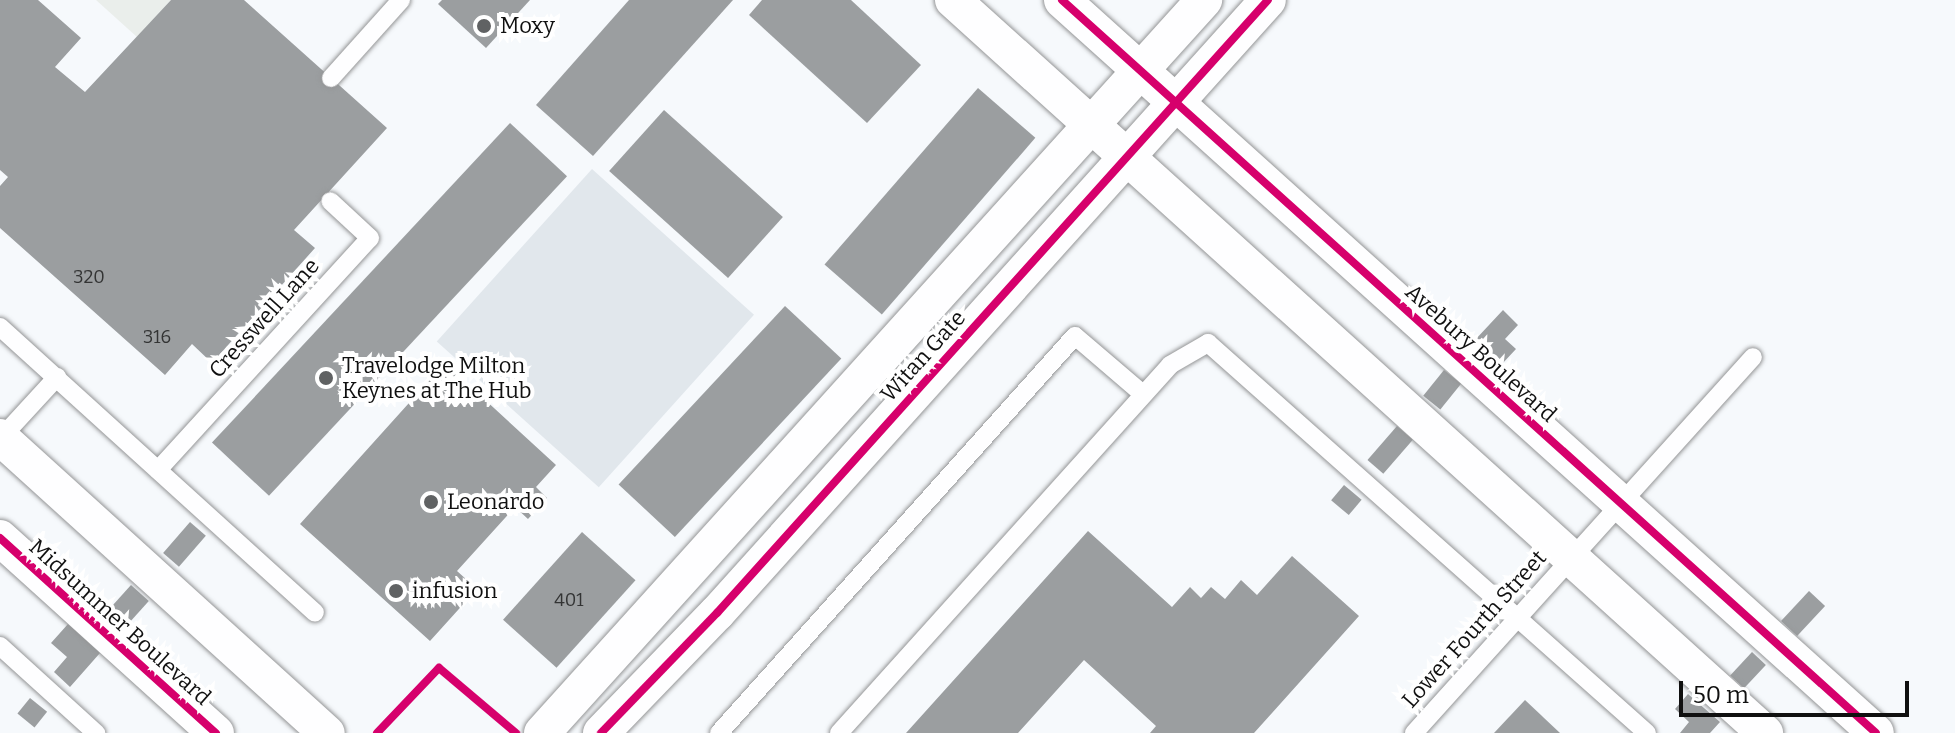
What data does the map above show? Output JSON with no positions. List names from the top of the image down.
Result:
{
  "streets": {
    "street": ["Avebury Boulevard", "Witan Gate", "Midsummer Boulevard"],
    "lane": ["Cresswell Lane", "Lower Fourth Street"]
  },
  "crossings": [
    ["Avebury Boulevard", "Witan Gate"],
    ["Avebury Boulevard", "Lower Fourth Street"]
  ],
  "places": [
    "Moxy",
    "Travelodge Milton Keynes at The Hub",
    "Leonardo",
    "infusion"
  ],
  "house_numbers": ["320", "316", "401"],
  "scale_bar": "50 m"
}
